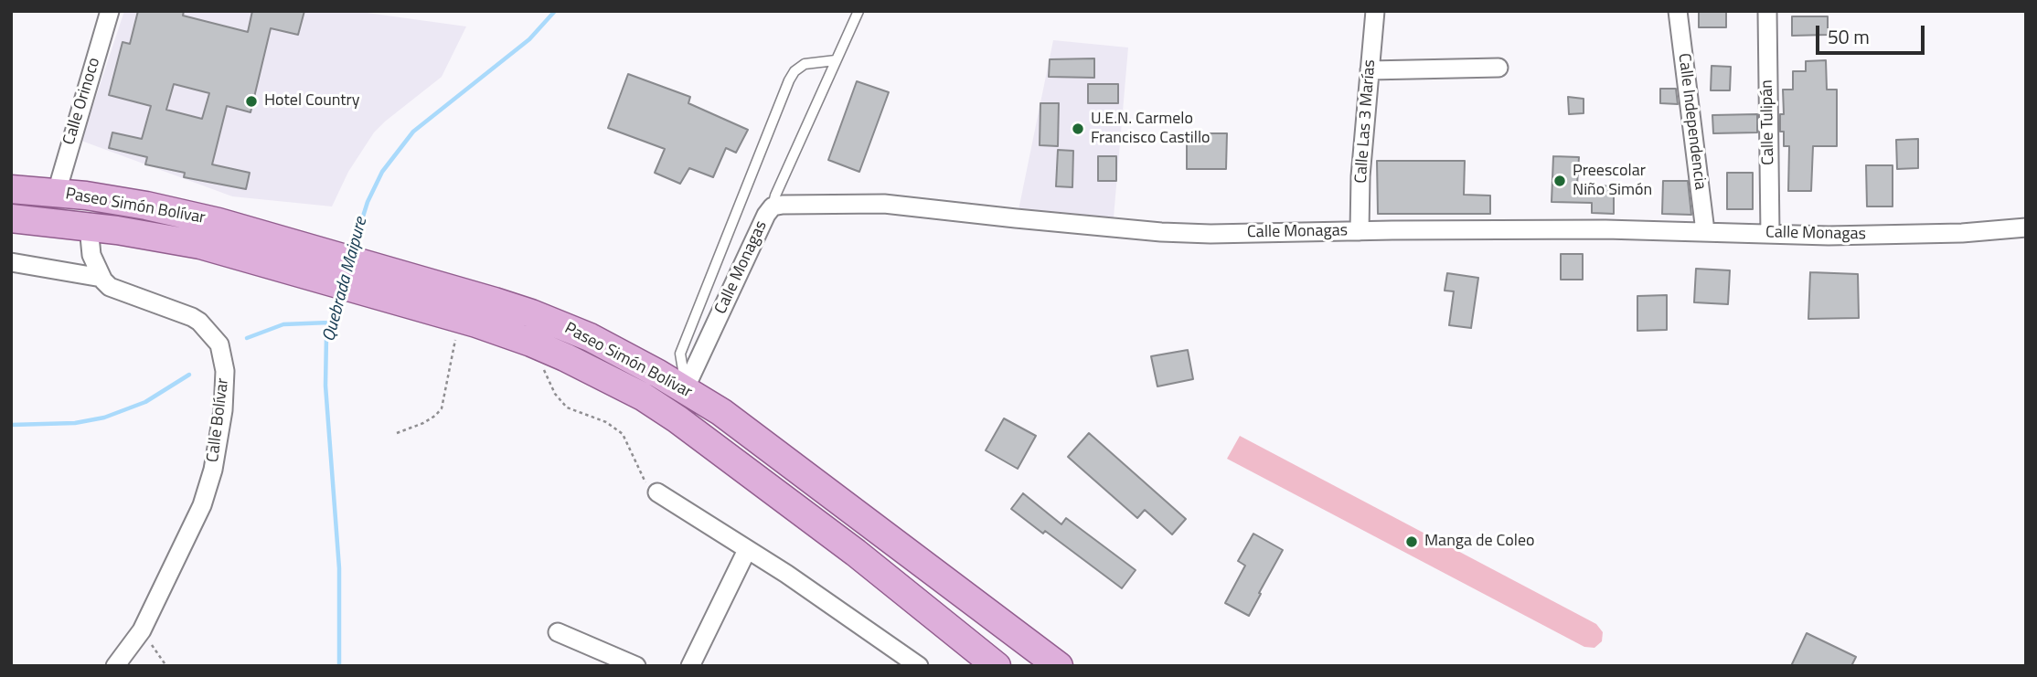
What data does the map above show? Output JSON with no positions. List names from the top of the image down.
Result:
{
  "streets": {
    "main road": ["Paseo Simón Bolívar"],
    "street": [
      "Calle Orinoco",
      "Calle Las 3 Marías",
      "Calle Independencia",
      "Calle Tulipán",
      "Calle Monagas",
      "Calle Bolívar"
    ]
  },
  "crossings": [
    ["Calle Orinoco", "Paseo Simón Bolívar"],
    ["Calle Las 3 Marías", "Calle Monagas"],
    ["Calle Independencia", "Calle Monagas"],
    ["Calle Tulipán", "Calle Monagas"],
    ["Paseo Simón Bolívar", "Calle Monagas"]
  ],
  "water": ["Quebrada Maipure"],
  "places": [
    "Hotel Country",
    "U.E.N. Carmelo Francisco Castillo",
    "Preescolar Niño Simón",
    "Manga de Coleo"
  ],
  "scale_bar": "50 m"
}
